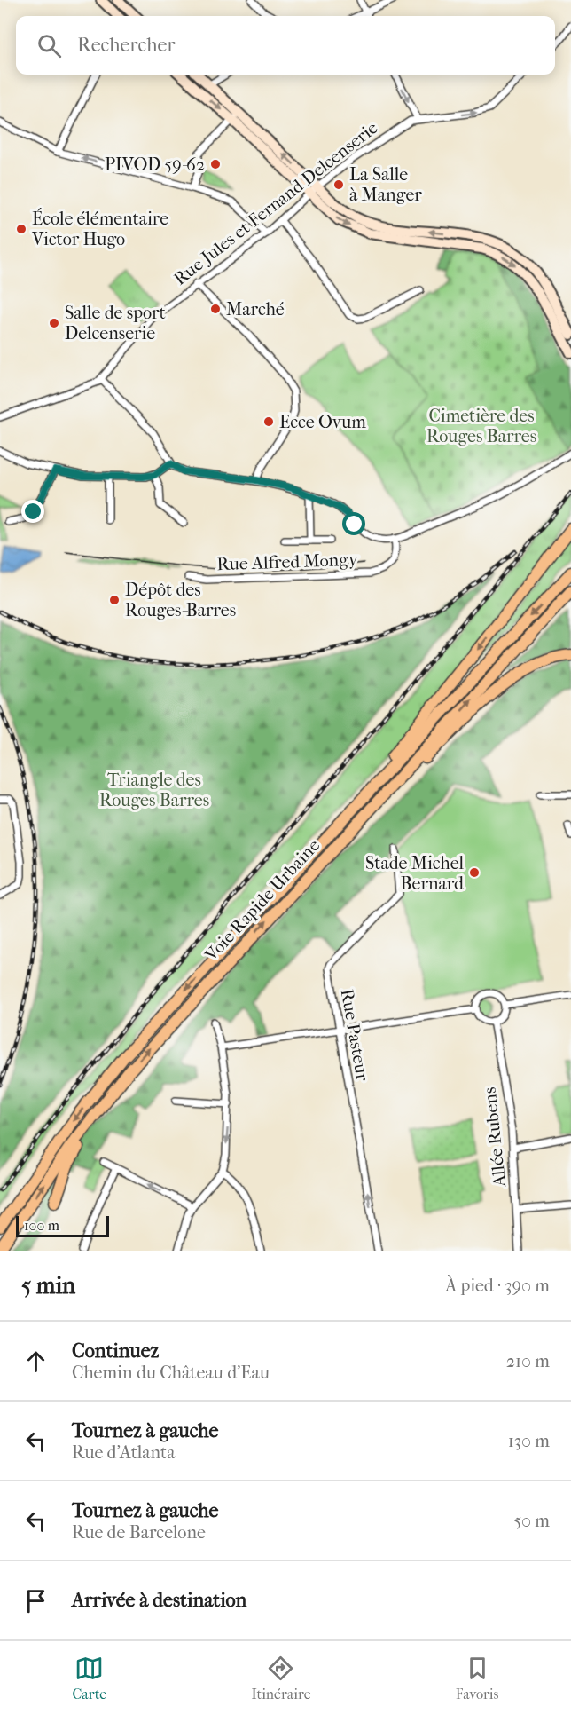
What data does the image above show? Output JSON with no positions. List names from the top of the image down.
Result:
{
  "streets": {
    "highway": ["Voie Rapide Urbaine"],
    "street": [
      "Rue Jules et Fernand Delcenserie",
      "Rue Alfred Mongy",
      "Rue Pasteur",
      "Allée Rubens"
    ]
  },
  "one_way": ["Rue Pasteur"],
  "parks": ["Cimetière des Rouges Barres", "Triangle des Rouges Barres"],
  "places": [
    "PIVOD 59-62",
    "La Salle à Manger",
    "École élémentaire Victor Hugo",
    "Marché",
    "Salle de sport Delcenserie",
    "Ecce Ovum",
    "Dépôt des Rouges-Barres",
    "Stade Michel Bernard"
  ],
  "scale_bar": "100 m",
  "page": {
    "search": "Rechercher",
    "scale": "100 m",
    "heading": ["5 min", "À pied · 390 m"],
    "list": [
      ["Continuez", "Chemin du Château d'Eau", "210 m"],
      ["Tournez à gauche", "Rue d'Atlanta", "130 m"],
      ["Tournez à gauche", "Rue de Barcelone", "50 m"],
      "Arrivée à destination"
    ],
    "nav": ["Carte", "Itinéraire", "Favoris"]
  }
}
